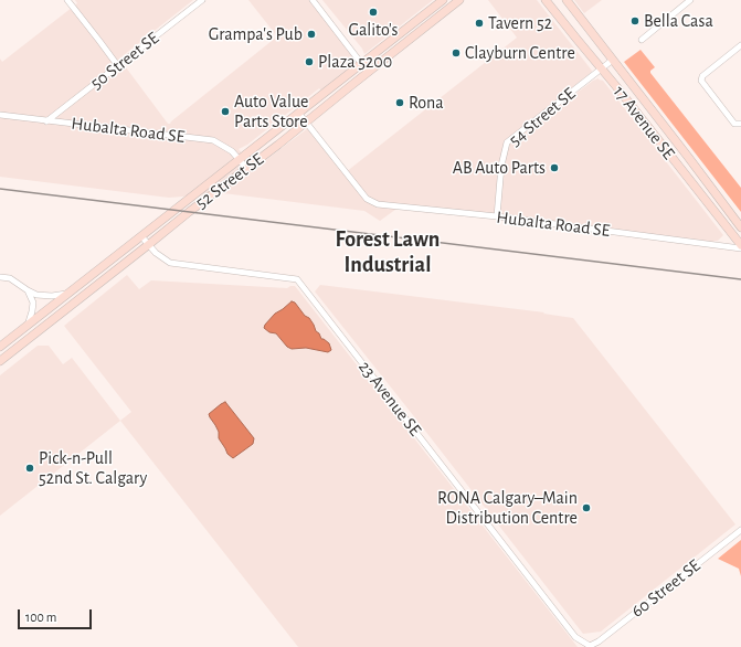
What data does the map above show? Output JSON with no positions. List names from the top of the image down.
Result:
{
  "streets": {
    "main road": ["17 Avenue SE", "52 Street SE"],
    "street": [
      "50 Street SE",
      "54 Street SE",
      "Hubalta Road SE",
      "23 Avenue SE",
      "60 Street SE"
    ]
  },
  "crossings": [
    ["50 Street SE", "Hubalta Road SE"],
    ["54 Street SE", "17 Avenue SE"],
    ["54 Street SE", "Hubalta Road SE"],
    ["17 Avenue SE", "Hubalta Road SE"],
    ["Hubalta Road SE", "52 Street SE"],
    ["52 Street SE", "23 Avenue SE"],
    ["23 Avenue SE", "60 Street SE"]
  ],
  "districts": ["Forest Lawn Industrial"],
  "places": [
    "Galito's",
    "Bella Casa",
    "Tavern 52",
    "Grampa's Pub",
    "Clayburn Centre",
    "Plaza 5200",
    "Rona",
    "Auto Value Parts Store",
    "AB Auto Parts",
    "Pick-n-Pull 52nd St. Calgary",
    "RONA Calgary–Main Distribution Centre"
  ],
  "scale_bar": "100 m"
}
